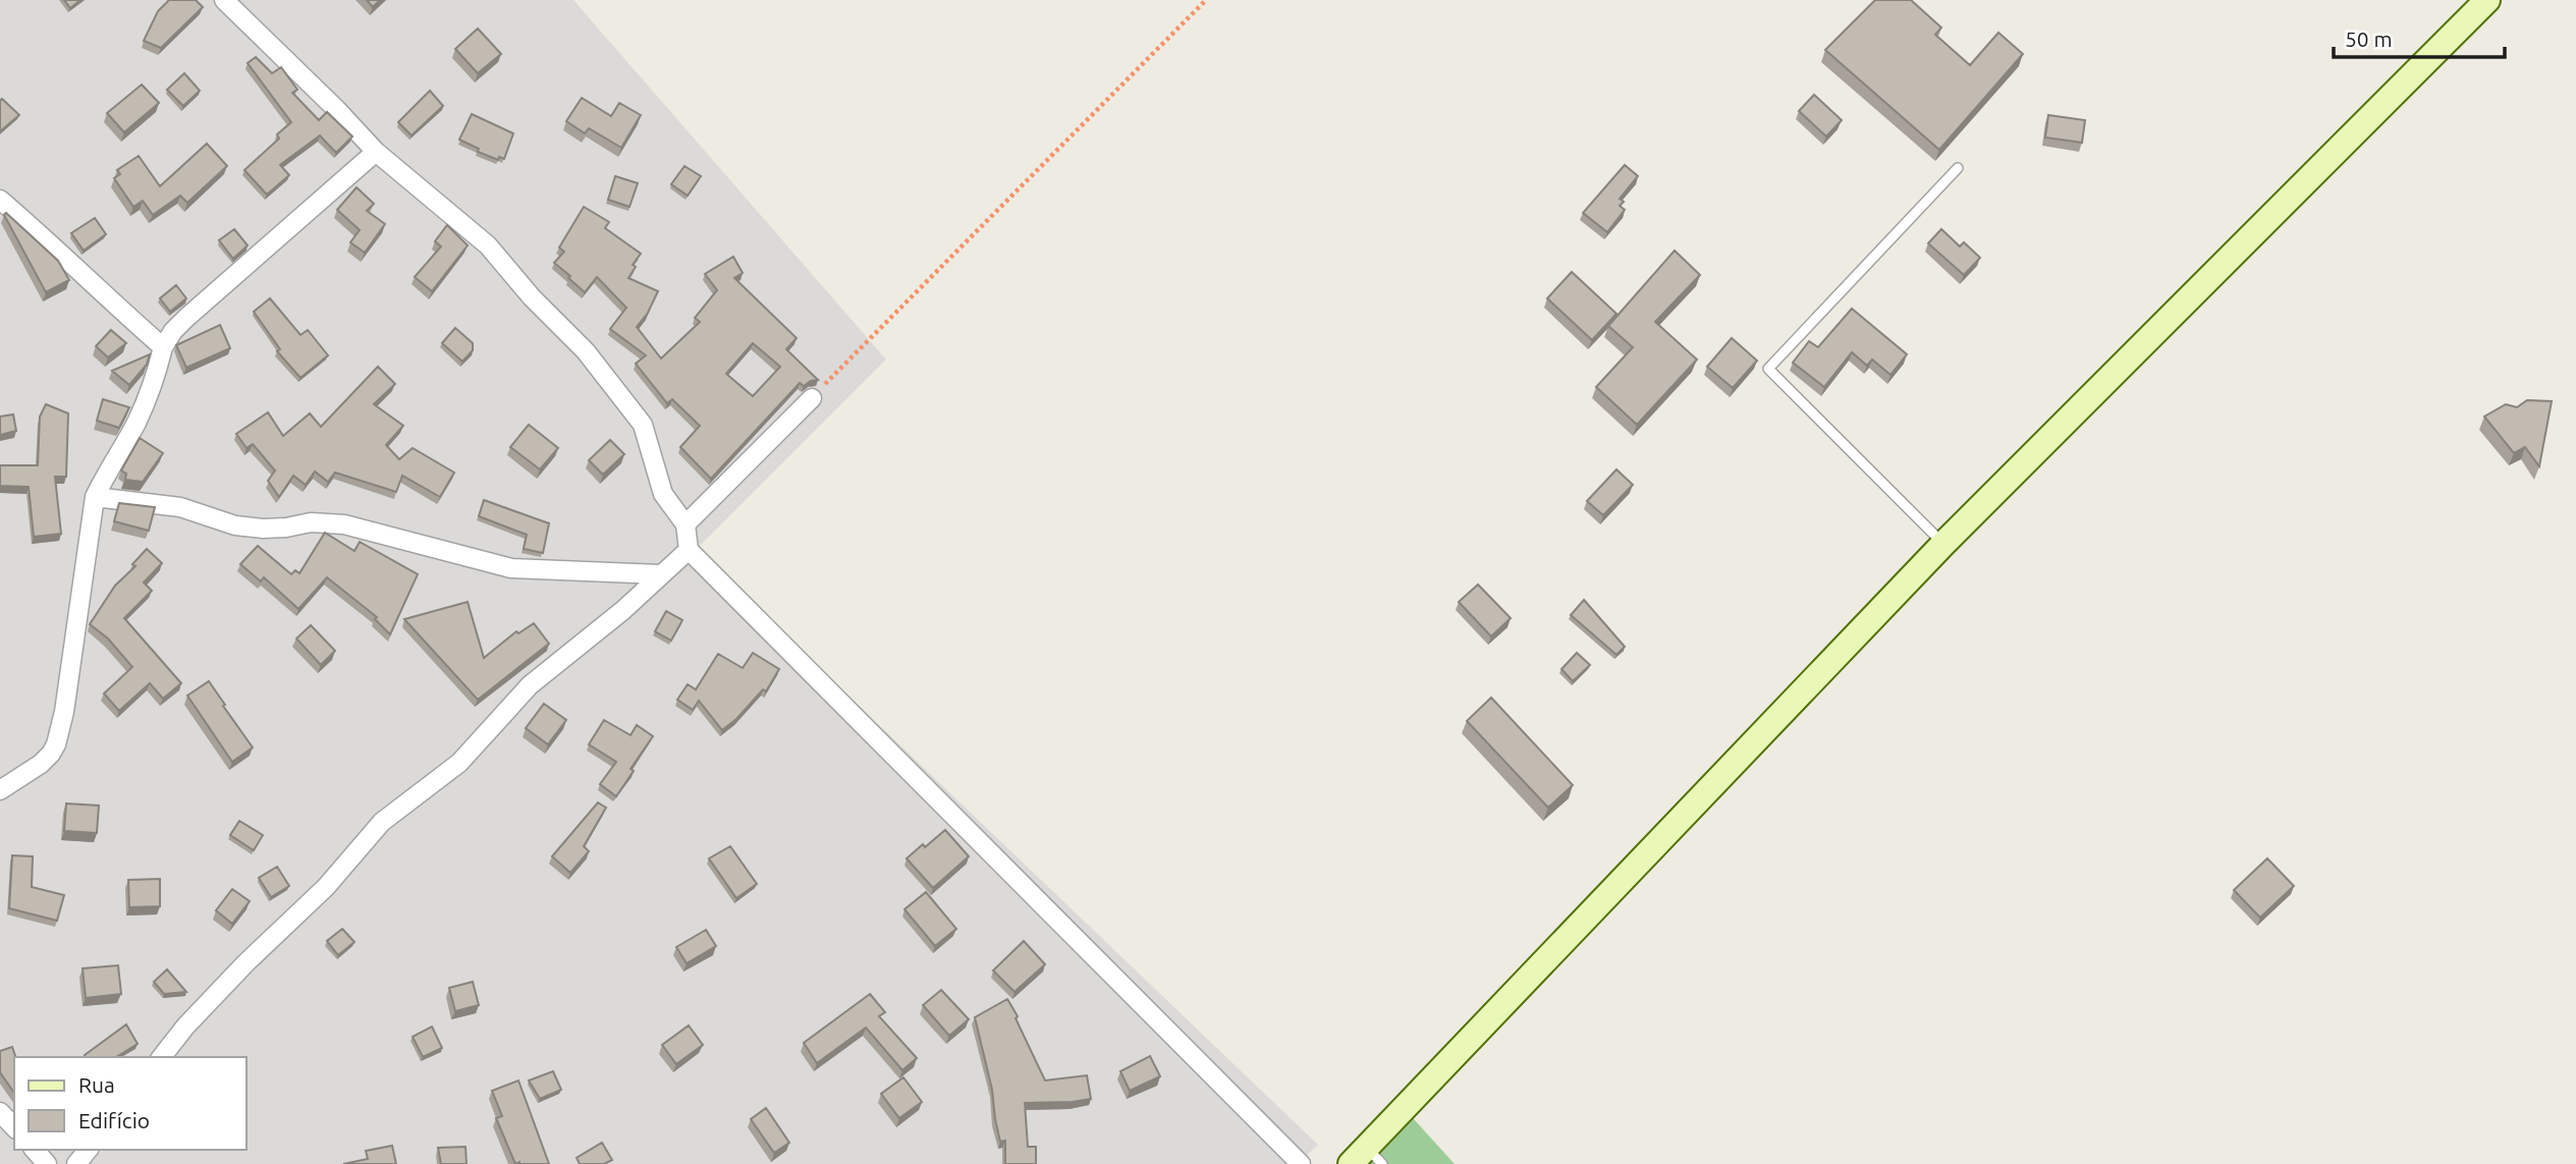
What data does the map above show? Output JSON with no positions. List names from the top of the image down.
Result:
{
  "legend": ["Rua", "Edifício"],
  "scale_bar": "50 m"
}
